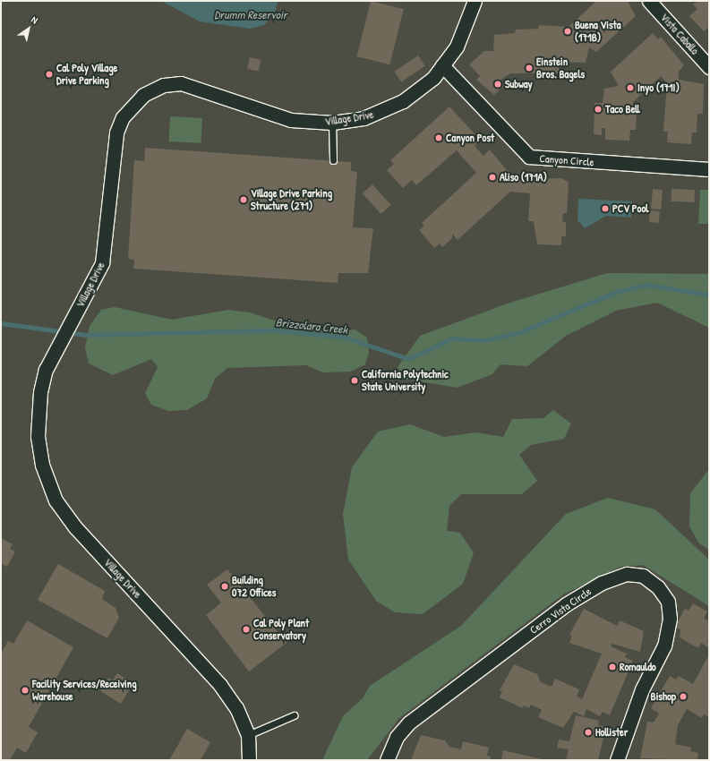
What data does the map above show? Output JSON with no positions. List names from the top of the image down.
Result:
{
  "streets": {
    "street": [
      "Vista Caballo",
      "Village Drive",
      "Canyon Circle",
      "Cerro Vista Circle"
    ]
  },
  "crossings": [
    ["Village Drive", "Canyon Circle"]
  ],
  "water": ["Drumm Reservoir", "Brizzolara Creek"],
  "places": [
    "Buena Vista (171B)",
    "Einstein Bros. Bagels",
    "Cal Poly Village Drive Parking",
    "Subway",
    "Inyo (171I)",
    "Taco Bell",
    "Canyon Post",
    "Aliso (171A)",
    "Village Drive Parking Structure (271)",
    "PCV Pool",
    "California Polytechnic State University",
    "Building 072 Offices",
    "Cal Poly Plant Conservatory",
    "Romauldo",
    "Facility Services/Receiving Warehouse",
    "Bishop",
    "Hollister"
  ],
  "north": "top right"
}
